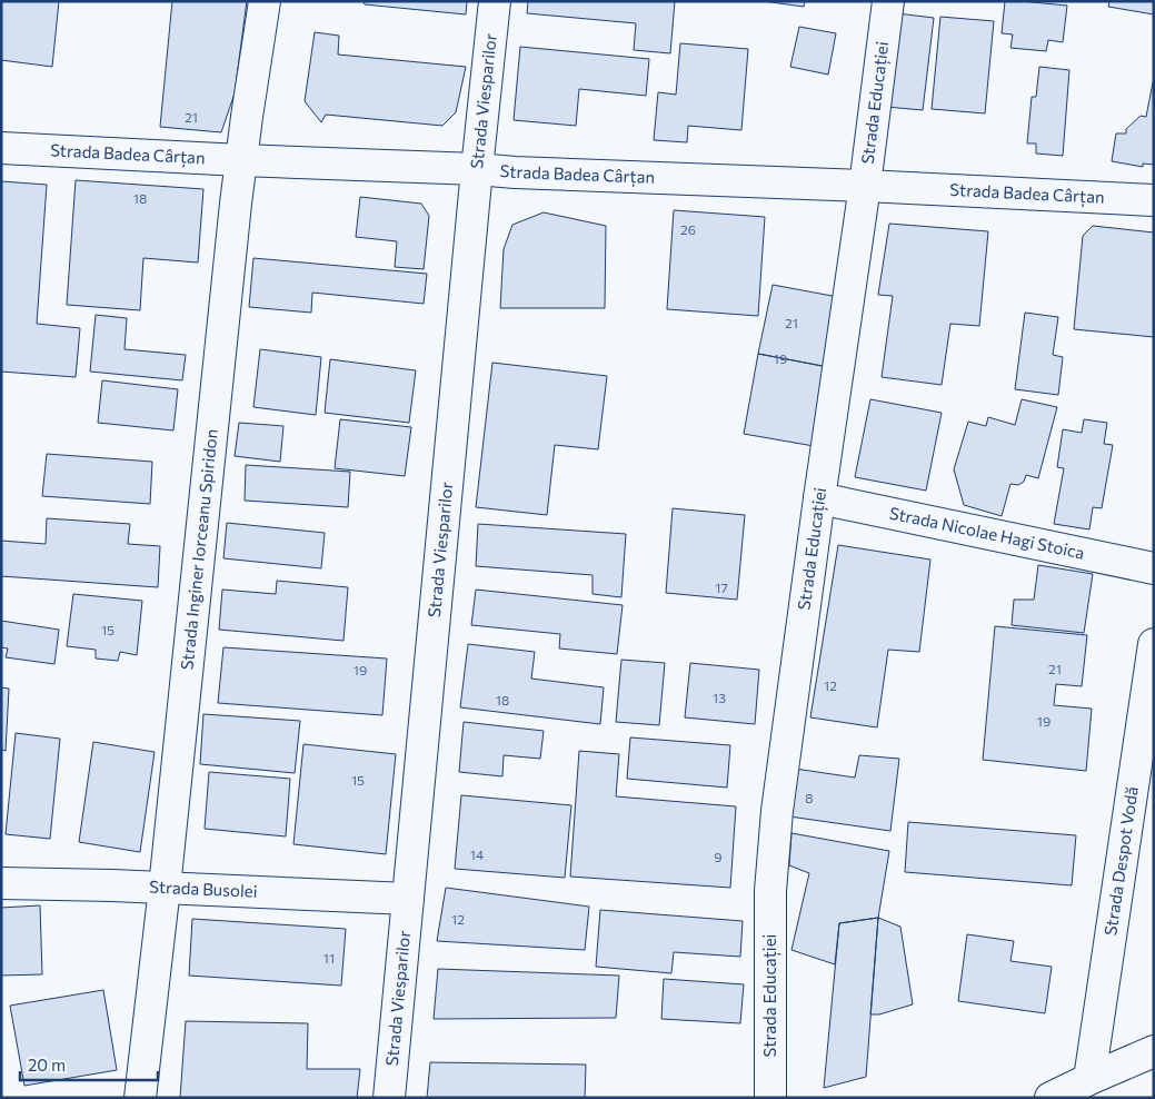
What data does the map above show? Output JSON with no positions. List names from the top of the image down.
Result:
{
  "streets": {
    "street": [
      "Strada Viesparilor",
      "Strada Educației",
      "Strada Badea Cârțan",
      "Strada Nicolae Hagi Stoica",
      "Strada Inginer Iorceanu Spiridon",
      "Strada Despot Vodă",
      "Strada Busolei"
    ]
  },
  "crossings": [
    ["Strada Viesparilor", "Strada Badea Cârțan"],
    ["Strada Viesparilor", "Strada Busolei"],
    ["Strada Educației", "Strada Badea Cârțan"],
    ["Strada Educației", "Strada Nicolae Hagi Stoica"],
    ["Strada Badea Cârțan", "Strada Inginer Iorceanu Spiridon"],
    ["Strada Inginer Iorceanu Spiridon", "Strada Busolei"]
  ],
  "house_numbers": [
    "21",
    "18",
    "26",
    "21",
    "19",
    "17",
    "15",
    "21",
    "19",
    "12",
    "13",
    "18",
    "19",
    "15",
    "8",
    "14",
    "9",
    "12",
    "11"
  ],
  "scale_bar": "20 m"
}
